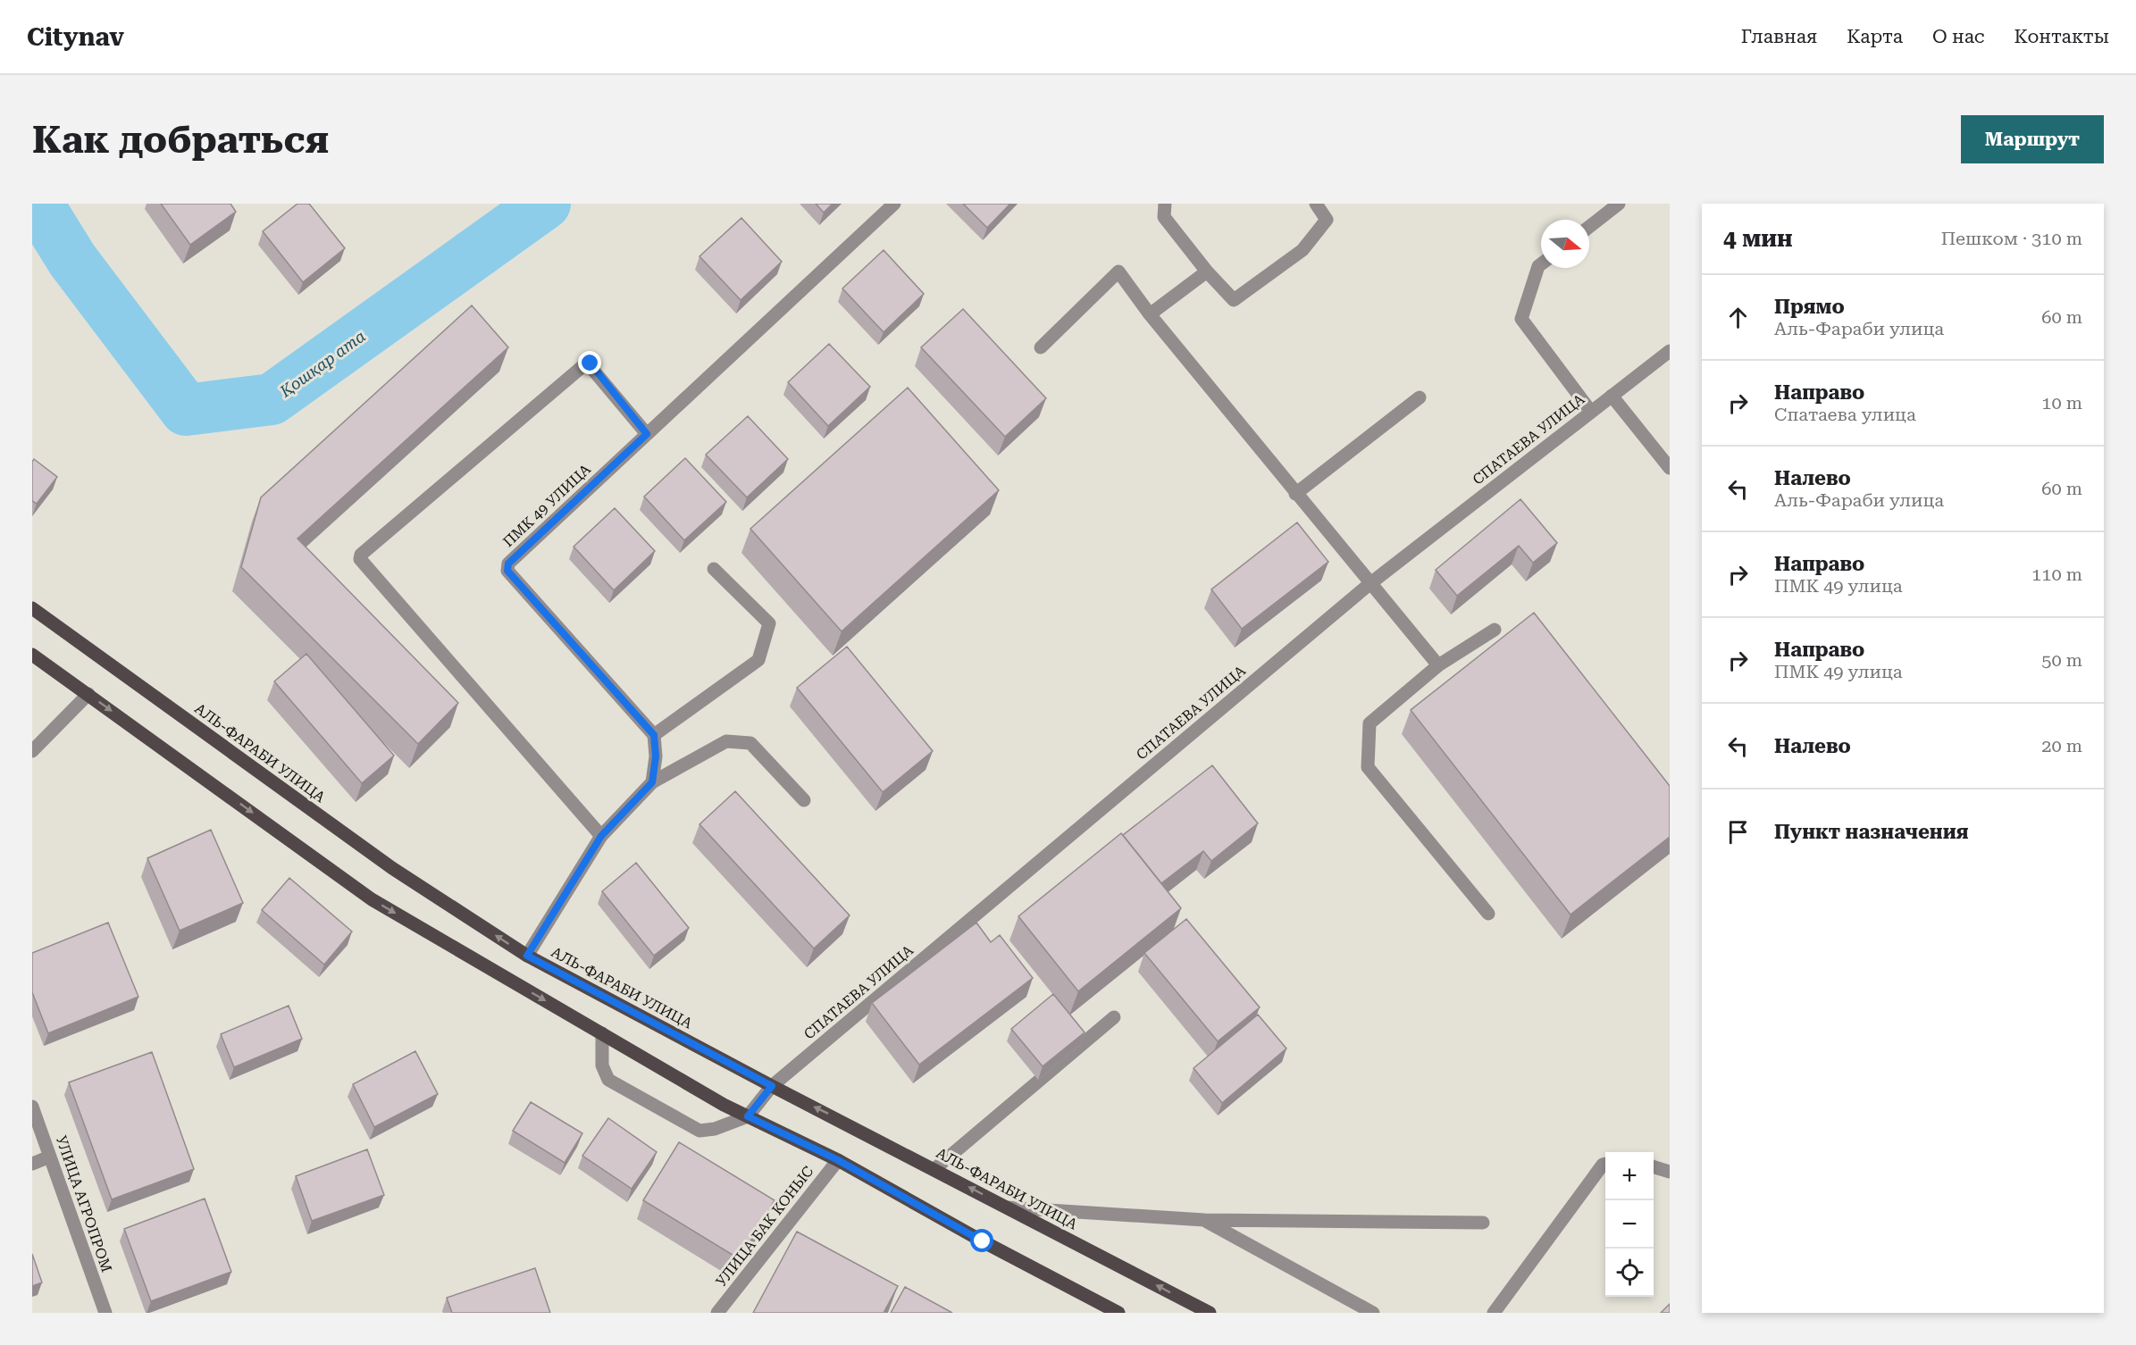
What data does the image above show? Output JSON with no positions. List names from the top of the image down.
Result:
{
  "streets": {
    "main road": ["АЛЬ-ФАРАБИ УЛИЦА"],
    "street": [
      "СПАТАЕВА УЛИЦА",
      "ПМК 49 УЛИЦА",
      "УЛИЦА АГРОПРОМ",
      "УЛИЦА БАК КОНЫС"
    ]
  },
  "crossings": [
    ["СПАТАЕВА УЛИЦА", "АЛЬ-ФАРАБИ УЛИЦА"]
  ],
  "water": ["Қошқар ата"],
  "north": "right",
  "page": {
    "header": "Citynav",
    "nav": [
      "Главная",
      "Карта",
      "О нас",
      "Контакты"
    ],
    "buttons": "Маршрут",
    "title": "Как добраться",
    "heading": ["4 мин", "Пешком · 310 m"],
    "list": [
      ["Прямо", "Аль-Фараби улица", "60 m"],
      ["Направо", "Спатаева улица", "10 m"],
      ["Налево", "Аль-Фараби улица", "60 m"],
      ["Направо", "ПМК 49 улица", "110 m"],
      ["Направо", "ПМК 49 улица", "50 m"],
      ["Налево", "20 m"],
      "Пункт назначения"
    ],
    "map_buttons": ["+", "−"]
  }
}
